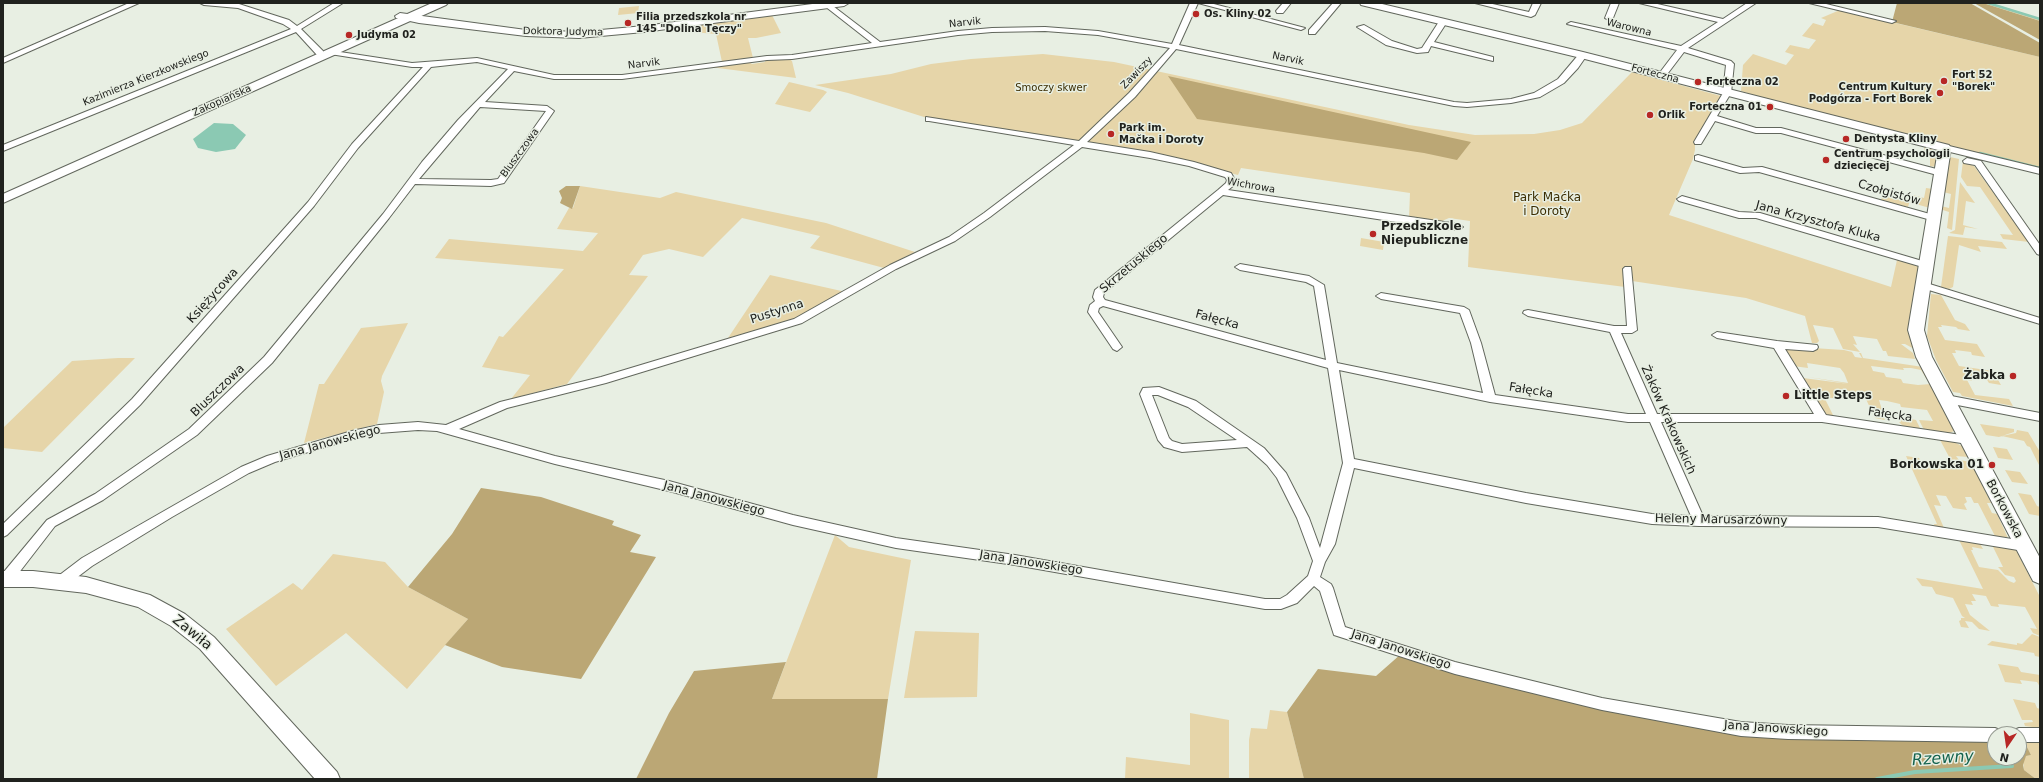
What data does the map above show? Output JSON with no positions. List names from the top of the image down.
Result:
{
  "streets": {
    "main road": ["Zakopiańska"],
    "street": [
      "Narvik",
      "Warowna",
      "Doktora Judyma",
      "Zawiszy",
      "Forteczna",
      "Kazimierza Kierzkowskiego",
      "Bluszczowa",
      "Wichrowa",
      "Czołgistów",
      "Jana Krzysztofa Kluka",
      "Skrzetuskiego",
      "Księżycowa",
      "Pustynna",
      "Fałęcka",
      "Żaków Krakowskich",
      "Jana Janowskiego",
      "Borkowska",
      "Heleny Marusarzówny",
      "Zawiła"
    ]
  },
  "crossings": [
    ["Narvik", "Zawiszy"],
    ["Narvik", "Forteczna"],
    ["Narvik", "Zakopiańska"],
    ["Narvik", "Bluszczowa"],
    ["Narvik", "Księżycowa"],
    ["Warowna", "Forteczna"],
    ["Doktora Judyma", "Zakopiańska"],
    ["Zawiszy", "Wichrowa"],
    ["Zawiszy", "Pustynna"],
    ["Forteczna", "Borkowska"],
    ["Bluszczowa", "Zawiła"],
    ["Wichrowa", "Skrzetuskiego"],
    ["Wichrowa", "Pustynna"],
    ["Czołgistów", "Borkowska"],
    ["Jana Krzysztofa Kluka", "Borkowska"],
    ["Skrzetuskiego", "Fałęcka"],
    ["Pustynna", "Jana Janowskiego"],
    ["Fałęcka", "Żaków Krakowskich"],
    ["Fałęcka", "Borkowska"],
    ["Żaków Krakowskich", "Heleny Marusarzówny"],
    ["Jana Janowskiego", "Zawiła"],
    ["Borkowska", "Heleny Marusarzówny"]
  ],
  "water": ["Rzewny"],
  "parks": ["Smoczy skwer", "Park Maćka i Doroty"],
  "places": [
    "Os. Kliny 02",
    "Filia przedszkola nr 145 \"Dolina Tęczy\"",
    "Judyma 02",
    "Fort 52 \"Borek\"",
    "Forteczna 02",
    "Centrum Kultury Podgórza - Fort Borek",
    "Forteczna 01",
    "Orlik",
    "Park im. Mačka i Doroty",
    "Dentysta Kliny",
    "Centrum psychologii dziecięcej",
    "Przedszkole Niepubliczne",
    "Żabka",
    "Little Steps",
    "Borkowska 01"
  ],
  "north": "bottom"
}
